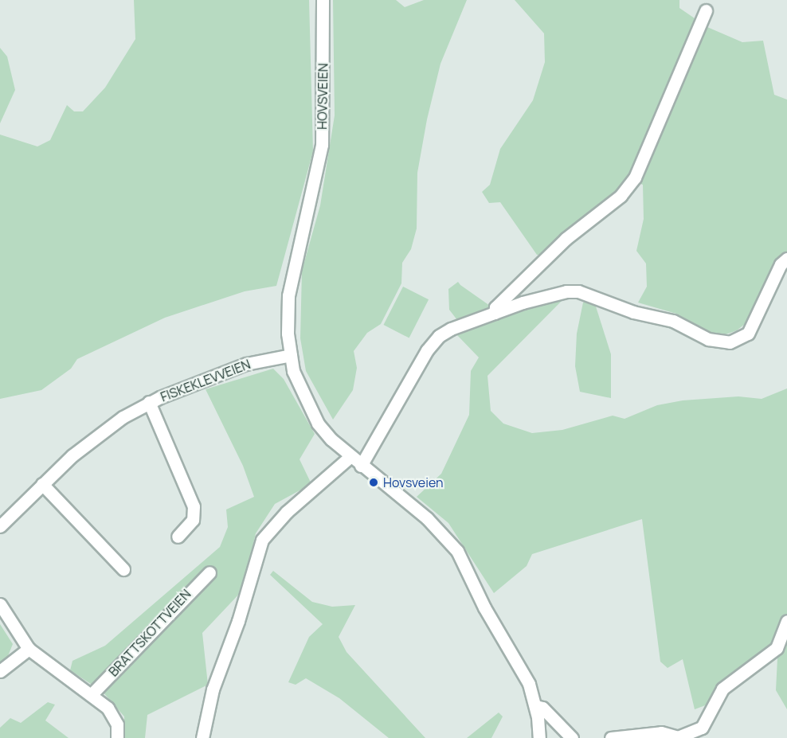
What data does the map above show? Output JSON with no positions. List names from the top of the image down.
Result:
{
  "streets": {
    "street": ["HOVSVEIEN", "FISKEKLEVVEIEN", "BRATTSKOTTVEIEN"]
  },
  "crossings": [
    ["HOVSVEIEN", "FISKEKLEVVEIEN"]
  ],
  "places": ["Hovsveien"]
}
